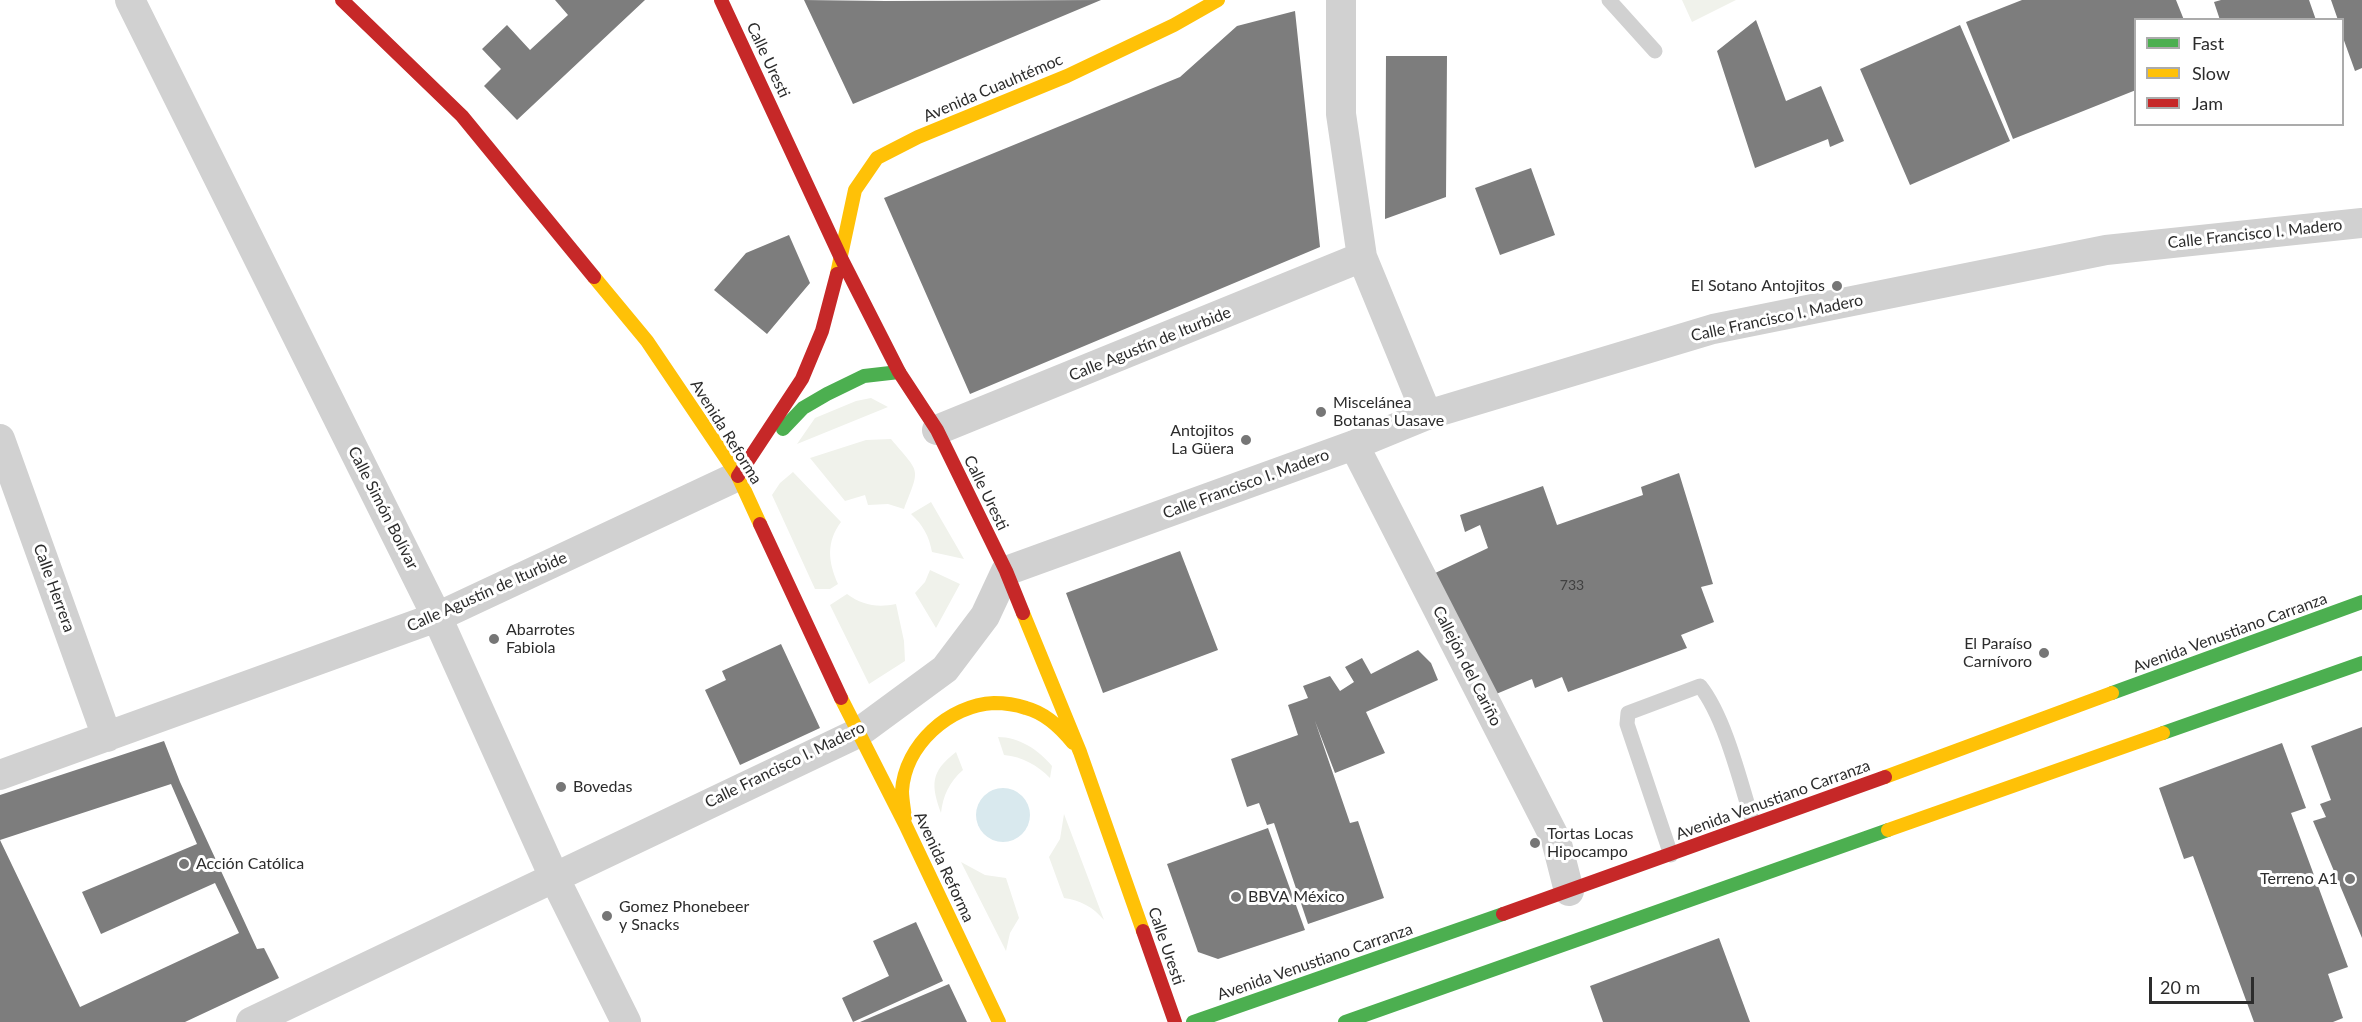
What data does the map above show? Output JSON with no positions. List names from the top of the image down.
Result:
{
  "streets": {
    "main road": [
      "Calle Uresti",
      "Avenida Cuauhtémoc",
      "Avenida Reforma",
      "Avenida Venustiano Carranza"
    ],
    "street": [
      "Calle Francisco I. Madero",
      "Calle Agustín de Iturbide",
      "Calle Simón Bolívar",
      "Calle Herrera",
      "Callejón del Cariño"
    ]
  },
  "crossings": [
    ["Calle Uresti", "Avenida Cuauhtémoc"],
    ["Calle Uresti", "Calle Francisco I. Madero"],
    ["Calle Uresti", "Calle Agustín de Iturbide"],
    ["Calle Francisco I. Madero", "Avenida Reforma"],
    ["Calle Francisco I. Madero", "Calle Simón Bolívar"],
    ["Calle Francisco I. Madero", "Callejón del Cariño"],
    ["Calle Agustín de Iturbide", "Avenida Reforma"],
    ["Calle Agustín de Iturbide", "Calle Simón Bolívar"],
    ["Calle Agustín de Iturbide", "Calle Herrera"],
    ["Avenida Venustiano Carranza", "Callejón del Cariño"]
  ],
  "places": [
    "El Sotano Antojitos",
    "Miscelánea Botanas Uasave",
    "Antojitos La Güera",
    "Abarrotes Fabiola",
    "El Paraíso Carnívoro",
    "Bovedas",
    "Tortas Locas Hipocampo",
    "Acción Católica",
    "Terreno A1",
    "BBVA México",
    "Gomez Phonebeer y Snacks"
  ],
  "house_numbers": ["733"],
  "legend": ["Fast", "Slow", "Jam"],
  "scale_bar": "20 m"
}
